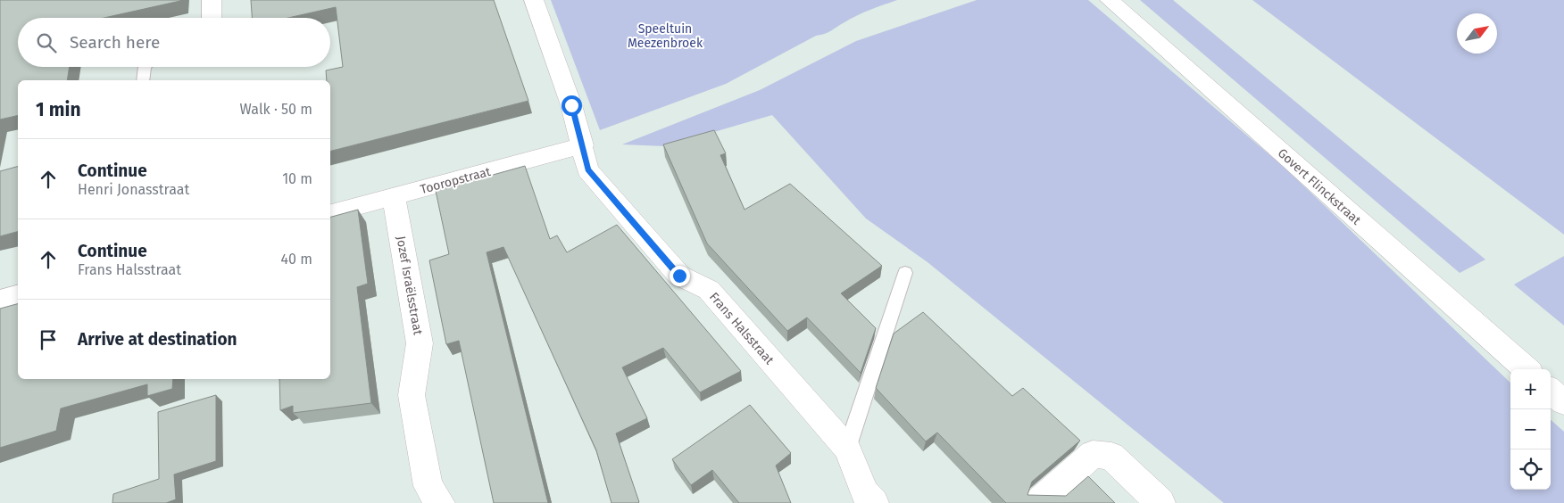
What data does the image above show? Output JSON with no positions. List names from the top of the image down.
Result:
{
  "streets": {
    "street": [
      "Tooropstraat",
      "Govert Flinckstraat",
      "Jozef Israëlsstraat",
      "Frans Halsstraat"
    ]
  },
  "crossings": [
    ["Tooropstraat", "Jozef Israëlsstraat"],
    ["Tooropstraat", "Frans Halsstraat"]
  ],
  "parks": ["Speeltuin Meezenbroek"],
  "north": "top right",
  "page": {
    "search": "Search here",
    "heading": ["1 min", "Walk · 50 m"],
    "list": [
      ["Continue", "Henri Jonasstraat", "10 m"],
      ["Continue", "Frans Halsstraat", "40 m"],
      "Arrive at destination"
    ],
    "map_buttons": ["+", "−"]
  }
}
